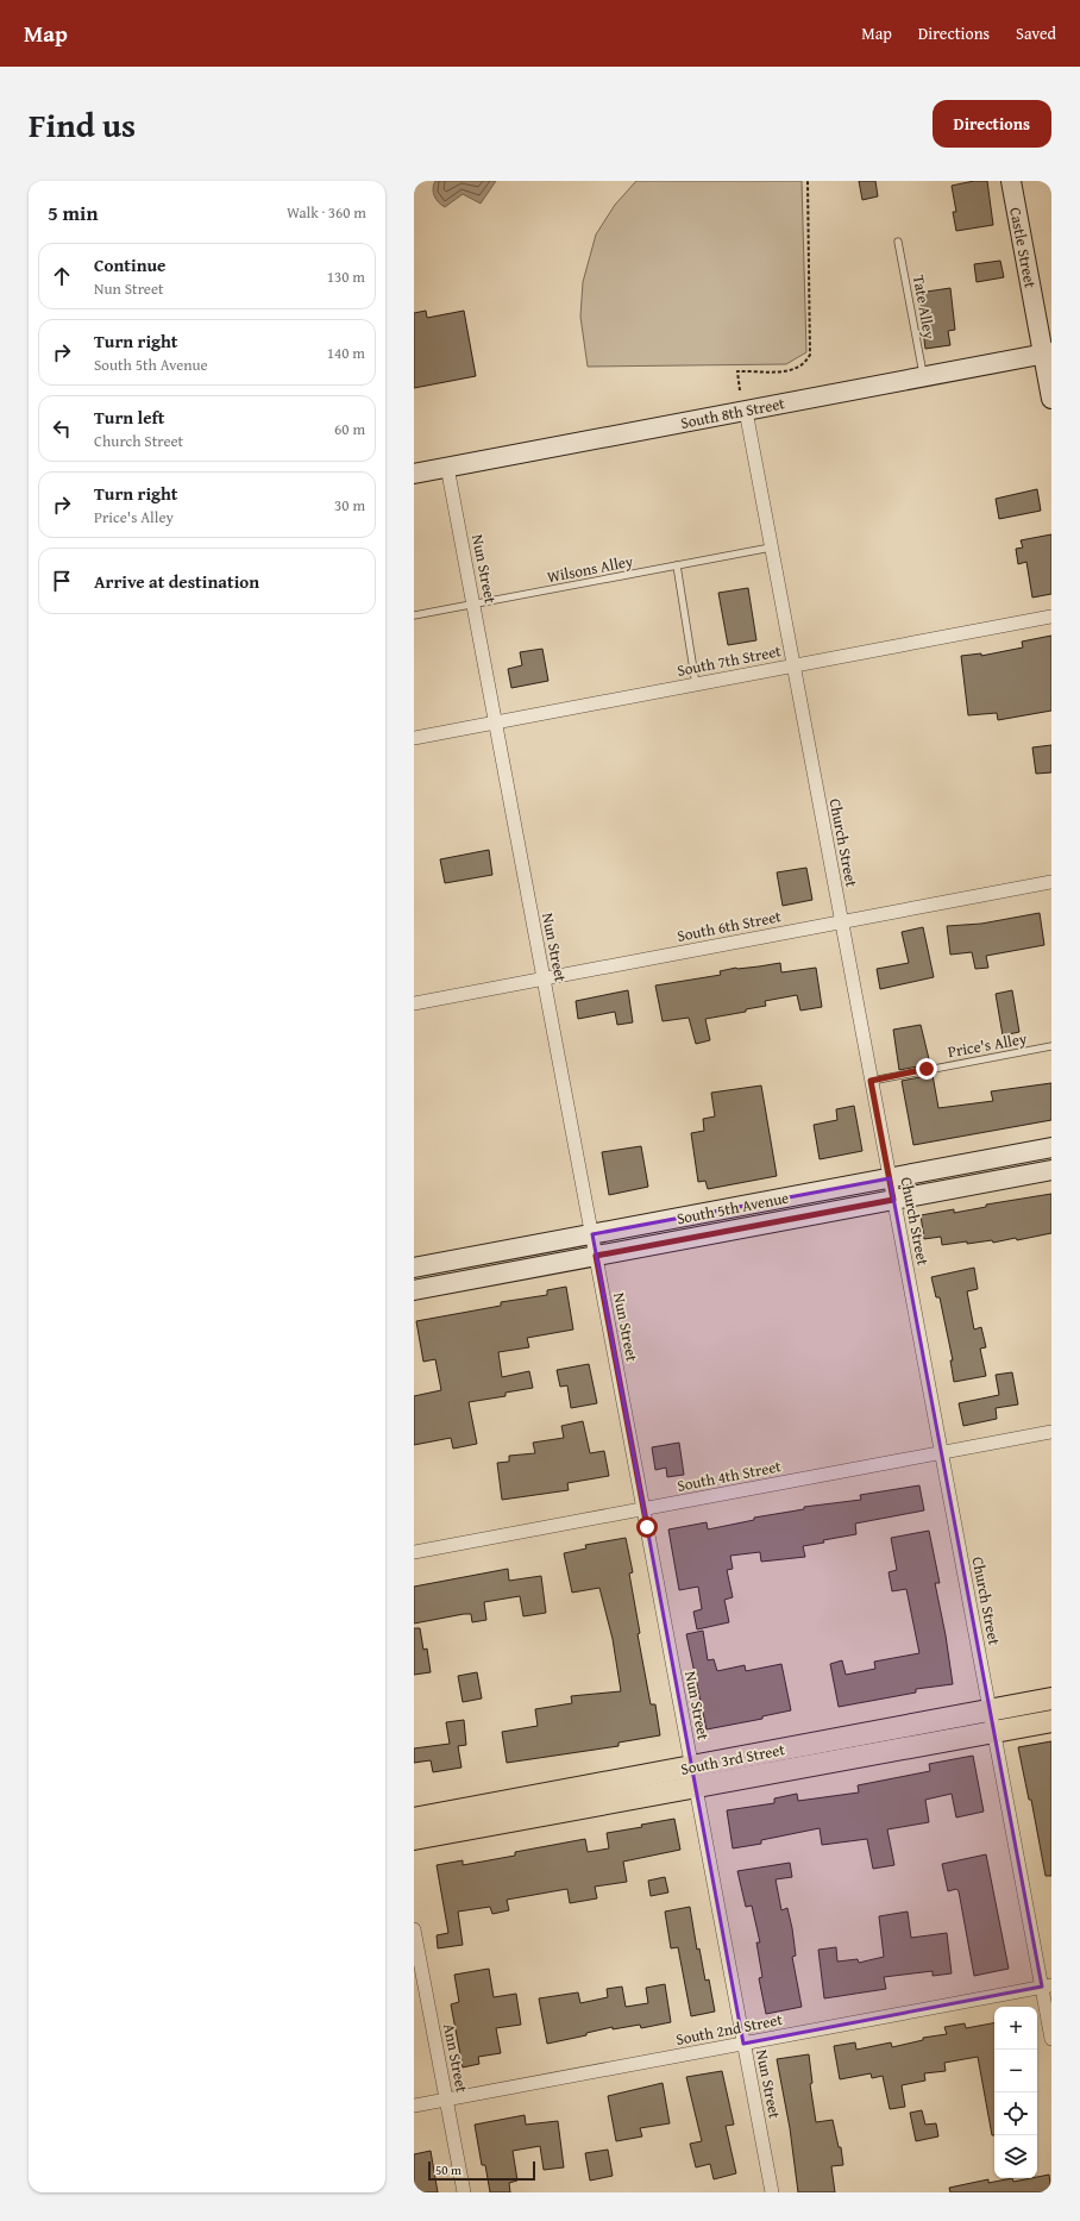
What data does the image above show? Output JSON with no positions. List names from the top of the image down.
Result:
{
  "streets": {
    "main road": ["South 3rd Street"],
    "street": [
      "Castle Street",
      "South 8th Street",
      "Nun Street",
      "South 7th Street",
      "Church Street",
      "South 6th Street",
      "South 5th Avenue",
      "South 4th Street",
      "South 2nd Street",
      "Ann Street"
    ],
    "lane": ["Tate Alley", "Wilsons Alley", "Price's Alley"]
  },
  "crossings": [
    ["Castle Street", "South 8th Street"],
    ["Tate Alley", "South 8th Street"],
    ["South 8th Street", "Nun Street"],
    ["South 8th Street", "Church Street"],
    ["Nun Street", "Wilsons Alley"],
    ["Nun Street", "South 7th Street"],
    ["Nun Street", "South 6th Street"],
    ["Nun Street", "South 5th Avenue"],
    ["Nun Street", "South 4th Street"],
    ["Nun Street", "South 3rd Street"],
    ["Nun Street", "South 2nd Street"],
    ["Wilsons Alley", "Church Street"],
    ["South 7th Street", "Church Street"],
    ["Church Street", "South 6th Street"],
    ["Church Street", "Price's Alley"],
    ["Church Street", "South 5th Avenue"],
    ["Church Street", "South 4th Street"],
    ["Church Street", "South 3rd Street"],
    ["Church Street", "South 2nd Street"],
    ["South 2nd Street", "Ann Street"]
  ],
  "scale_bar": "50 m",
  "page": {
    "header": "Map",
    "nav": ["Map", "Directions", "Saved"],
    "title": "Find us",
    "buttons": "Directions",
    "heading": ["5 min", "Walk · 360 m"],
    "list": [
      ["Continue", "Nun Street", "130 m"],
      ["Turn right", "South 5th Avenue", "140 m"],
      ["Turn left", "Church Street", "60 m"],
      ["Turn right", "Price's Alley", "30 m"],
      "Arrive at destination"
    ],
    "map_buttons": ["+", "−"],
    "scale": "50 m"
  }
}
